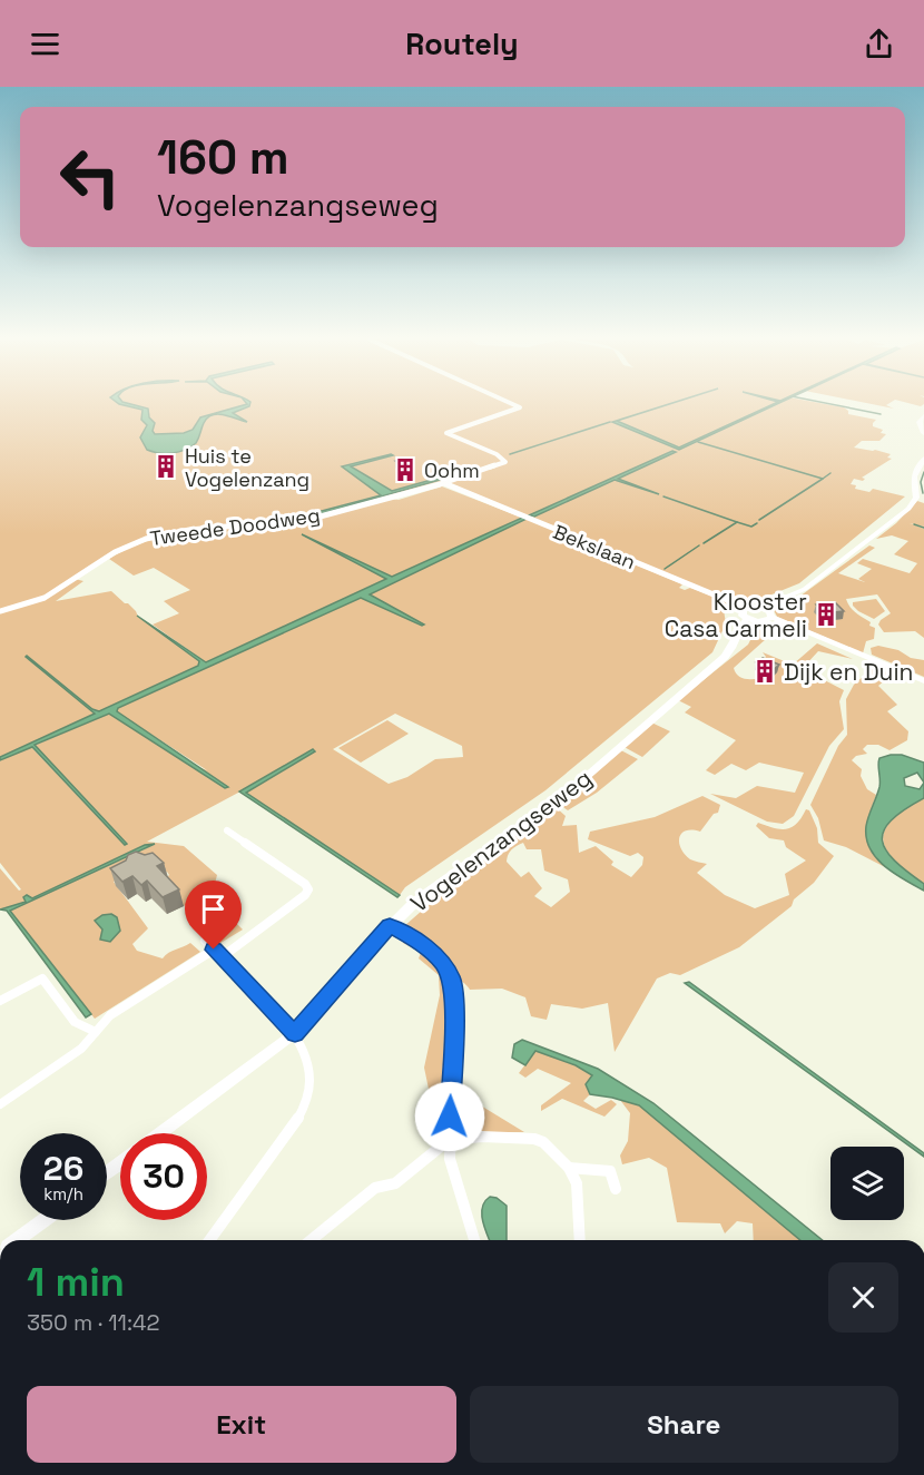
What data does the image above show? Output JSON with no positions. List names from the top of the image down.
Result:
{
  "streets": {
    "main road": ["Vogelenzangseweg"],
    "street": ["Tweede Doodweg", "Bekslaan"]
  },
  "crossings": [
    ["Tweede Doodweg", "Bekslaan"]
  ],
  "places": {
    "building": [
      "Huis te Vogelenzang",
      "Oohm",
      "Klooster Casa Carmeli",
      "Dijk en Duin"
    ]
  },
  "page": {
    "header": "Routely",
    "turn": ["160 m", "Vogelenzangseweg"],
    "speed": "26 km/h",
    "limit": "30",
    "heading": ["1 min", "350 m · 11:42"],
    "buttons": ["Exit", "Share"]
  }
}
